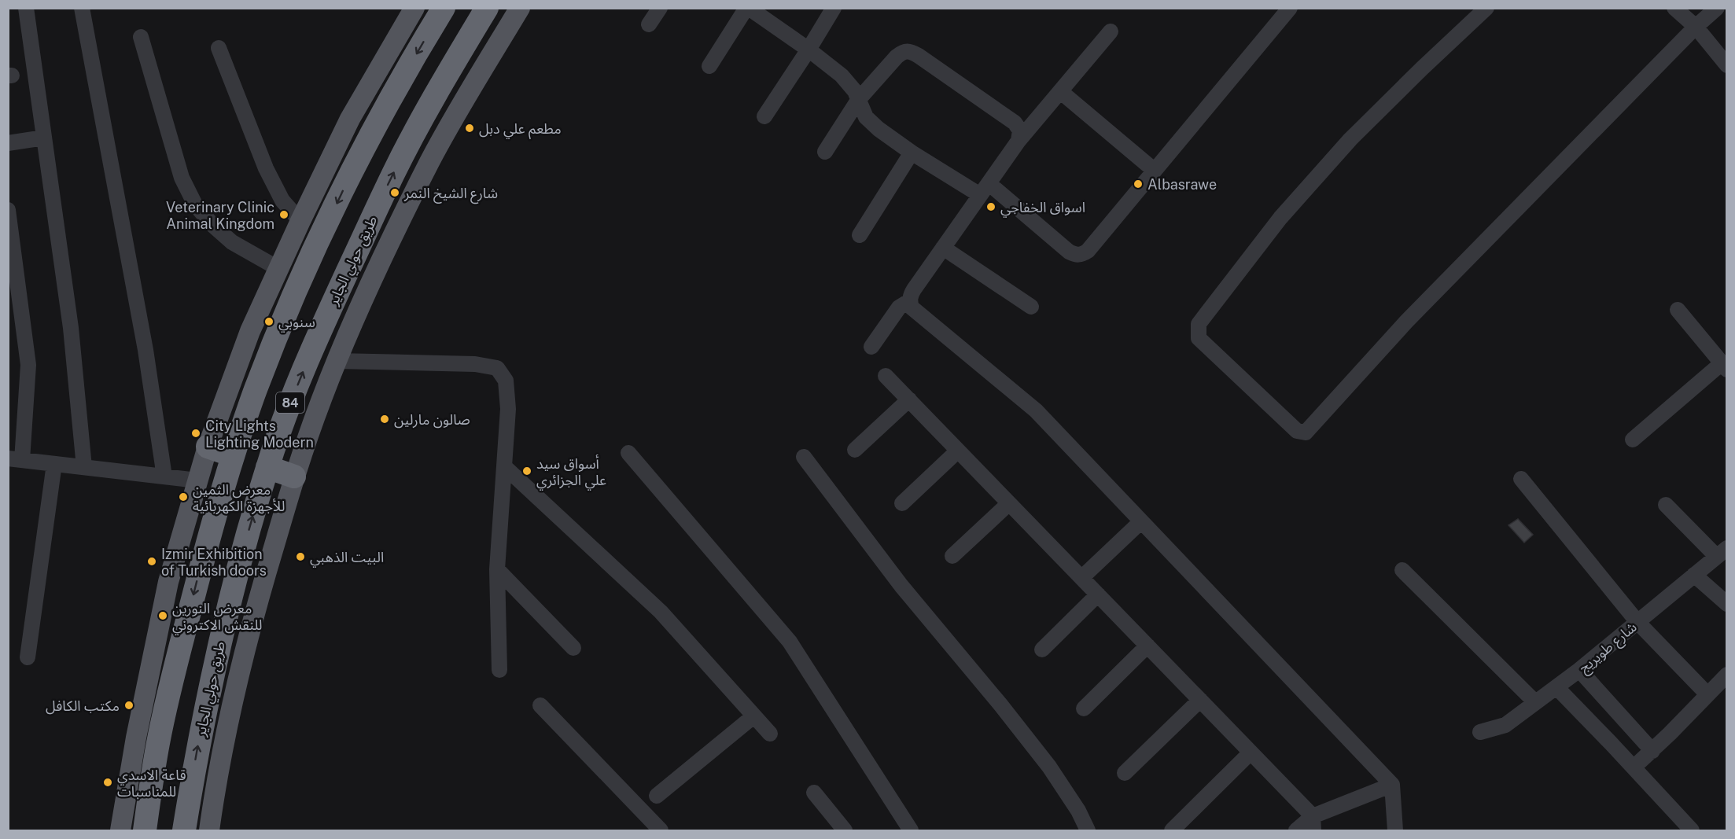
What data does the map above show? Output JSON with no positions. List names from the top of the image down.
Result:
{
  "streets": {
    "highway": ["طريق حولي الجاير", "84"],
    "street": ["شارع طويريج"]
  },
  "places": [
    "مطعم علي دبل",
    "Albasrawe",
    "شارع الشيخ النمر",
    "اسواق الخفاجي",
    "Veterinary Clinic Animal Kingdom",
    "سنوبي",
    "صالون مارلين",
    "City Lights Lighting Modern",
    "أسواق سيد علي الجزائري",
    "معرض الثمين للأجهزة الكهربائية",
    "البيت الذهبي",
    "Izmir Exhibition of Turkish doors",
    "معرض النورين للنقش الاكتروني",
    "مكتب الكافل",
    "قاعة الاسدي للمناسبات"
  ]
}
